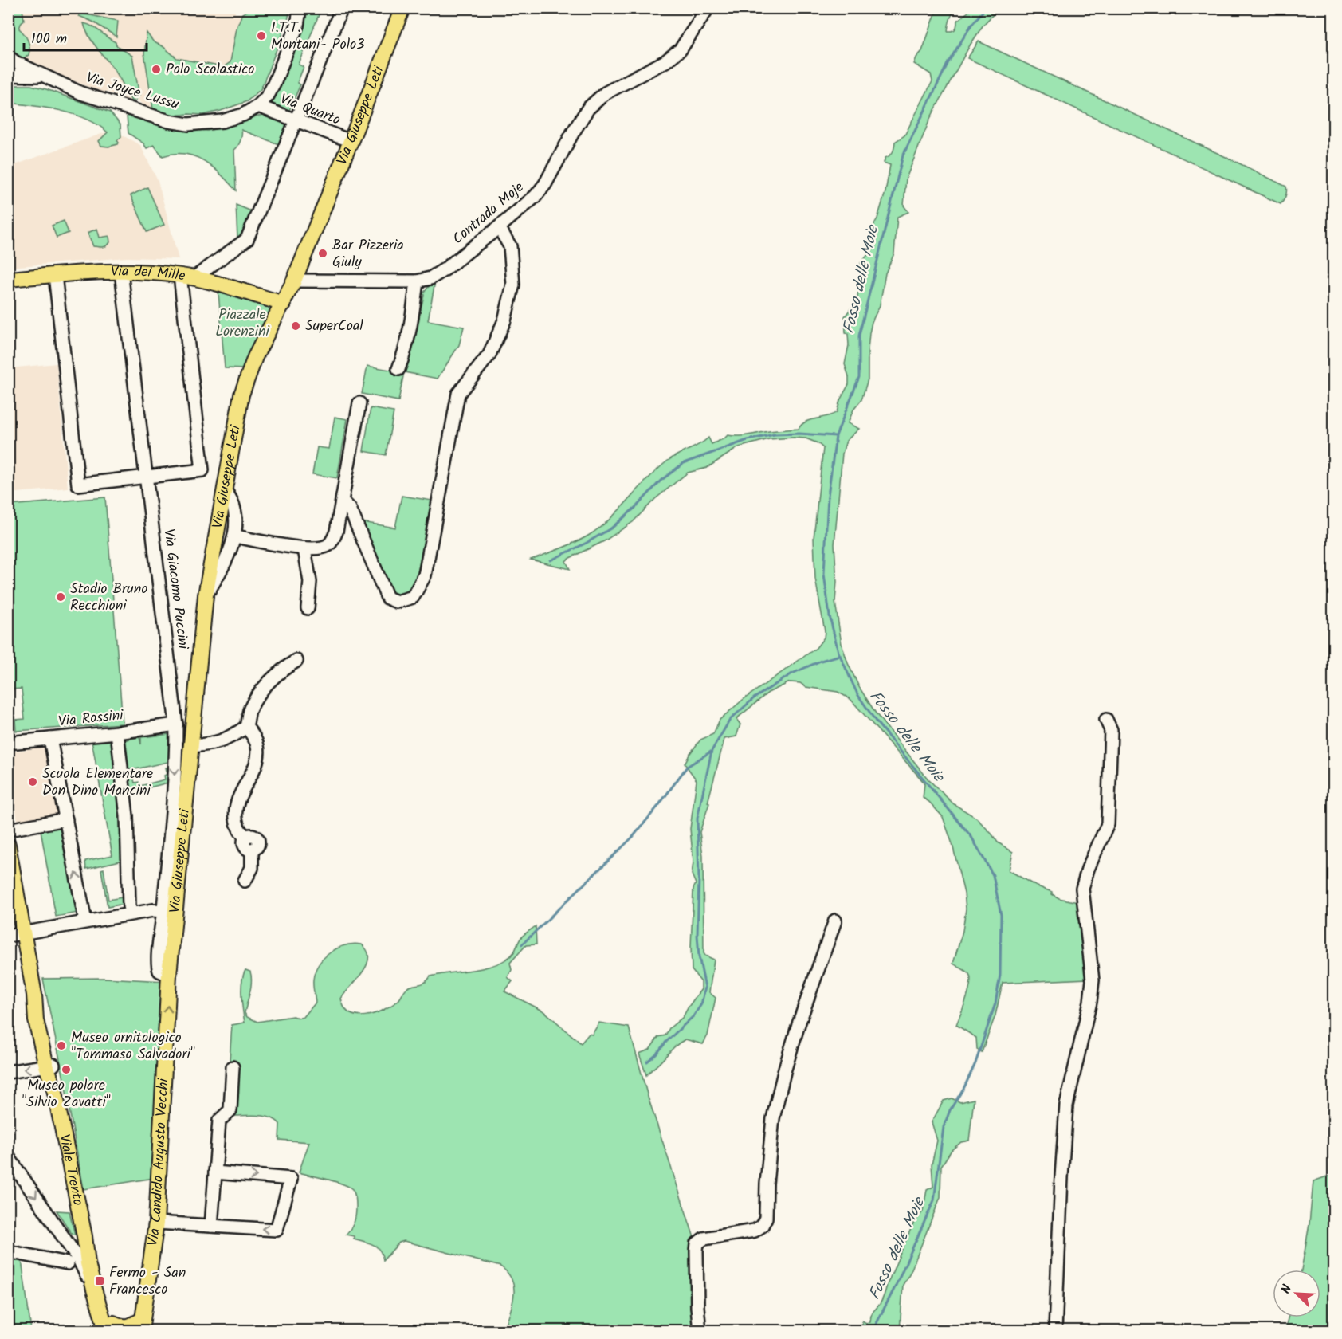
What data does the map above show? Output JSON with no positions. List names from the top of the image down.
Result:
{
  "streets": {
    "main road": [
      "Via Giuseppe Leti",
      "Via dei Mille",
      "Via Candido Augusto Vecchi",
      "Viale Trento"
    ],
    "street": [
      "Via Joyce Lussu",
      "Via Quarto",
      "Contrada Moje",
      "Via Giacomo Puccini",
      "Via Rossini"
    ]
  },
  "crossings": [
    ["Via Joyce Lussu", "Via Quarto"],
    ["Via Quarto", "Via Giuseppe Leti"],
    ["Via Giuseppe Leti", "Contrada Moje"],
    ["Via Giuseppe Leti", "Via dei Mille"],
    ["Via Giuseppe Leti", "Via Giacomo Puccini"],
    ["Via Giuseppe Leti", "Via Candido Augusto Vecchi"],
    ["Via dei Mille", "Via Giacomo Puccini"],
    ["Via Giacomo Puccini", "Via Rossini"],
    ["Via Giacomo Puccini", "Via Candido Augusto Vecchi"]
  ],
  "one_way": ["Via Candido Augusto Vecchi"],
  "water": ["Fosso delle Moie"],
  "parks": ["Piazzale Lorenzini"],
  "places": {
    "other": [
      "I.T.T. Montani- Polo3",
      "Polo Scolastico",
      "Bar Pizzeria Giuly",
      "SuperCoal",
      "Stadio Bruno Recchioni",
      "Scuola Elementare Don Dino Mancini",
      "Museo ornitologico \"Tommaso Salvadori\"",
      "Museo polare \"Silvio Zavatti\""
    ],
    "transit": ["Fermo - San Francesco"]
  },
  "scale_bar": "100 m",
  "north": "top left"
}
